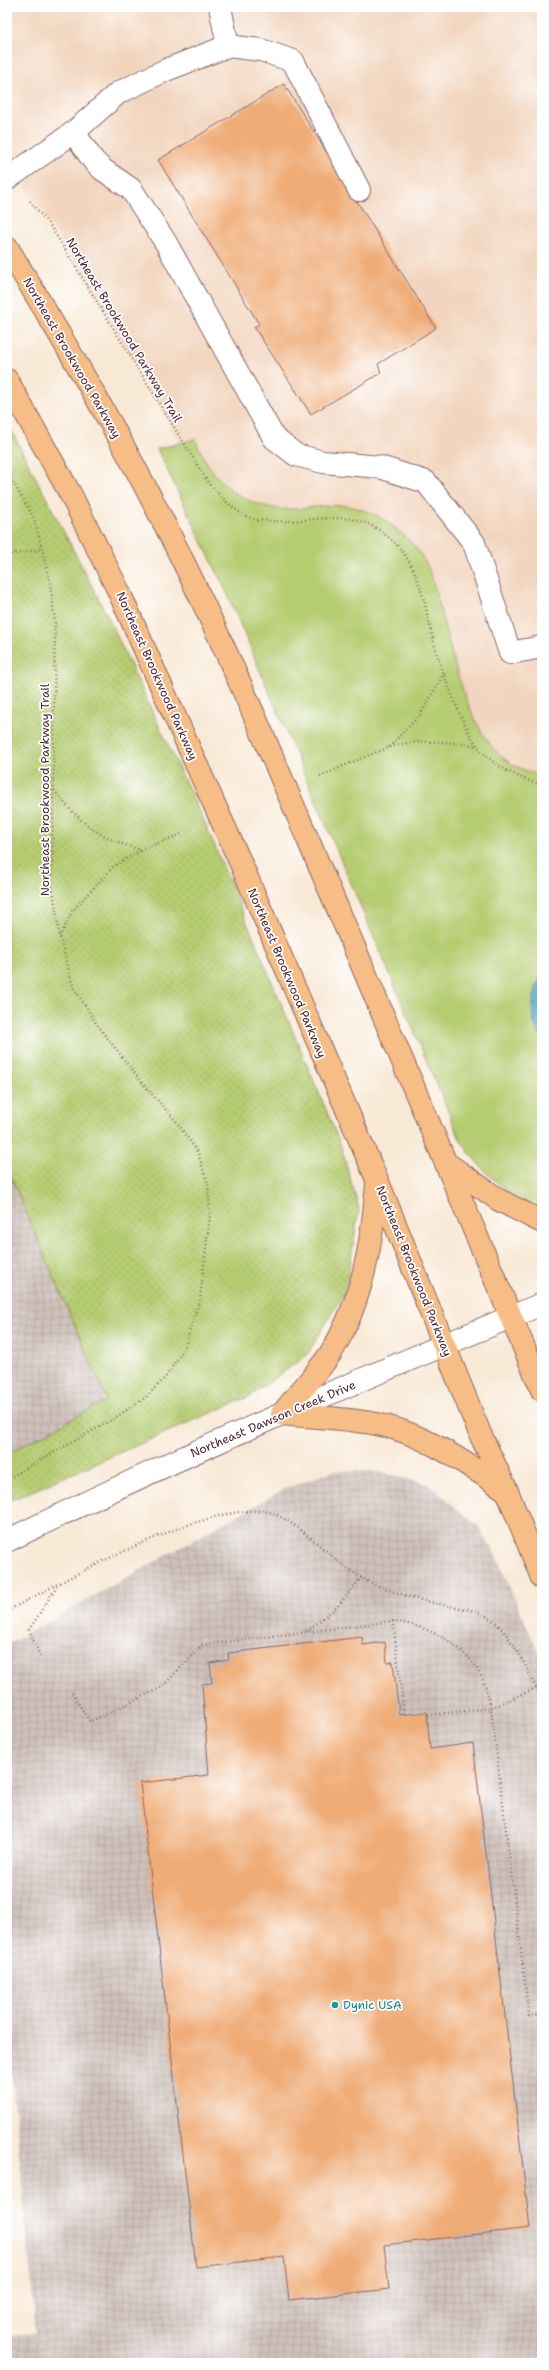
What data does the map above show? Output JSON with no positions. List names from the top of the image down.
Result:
{
  "streets": {
    "main road": ["Northeast Brookwood Parkway"],
    "street": ["Northeast Dawson Creek Drive"],
    "path": ["Northeast Brookwood Parkway Trail"]
  },
  "crossings": [
    ["Northeast Brookwood Parkway", "Northeast Dawson Creek Drive"]
  ],
  "places": ["Dynic USA"]
}
